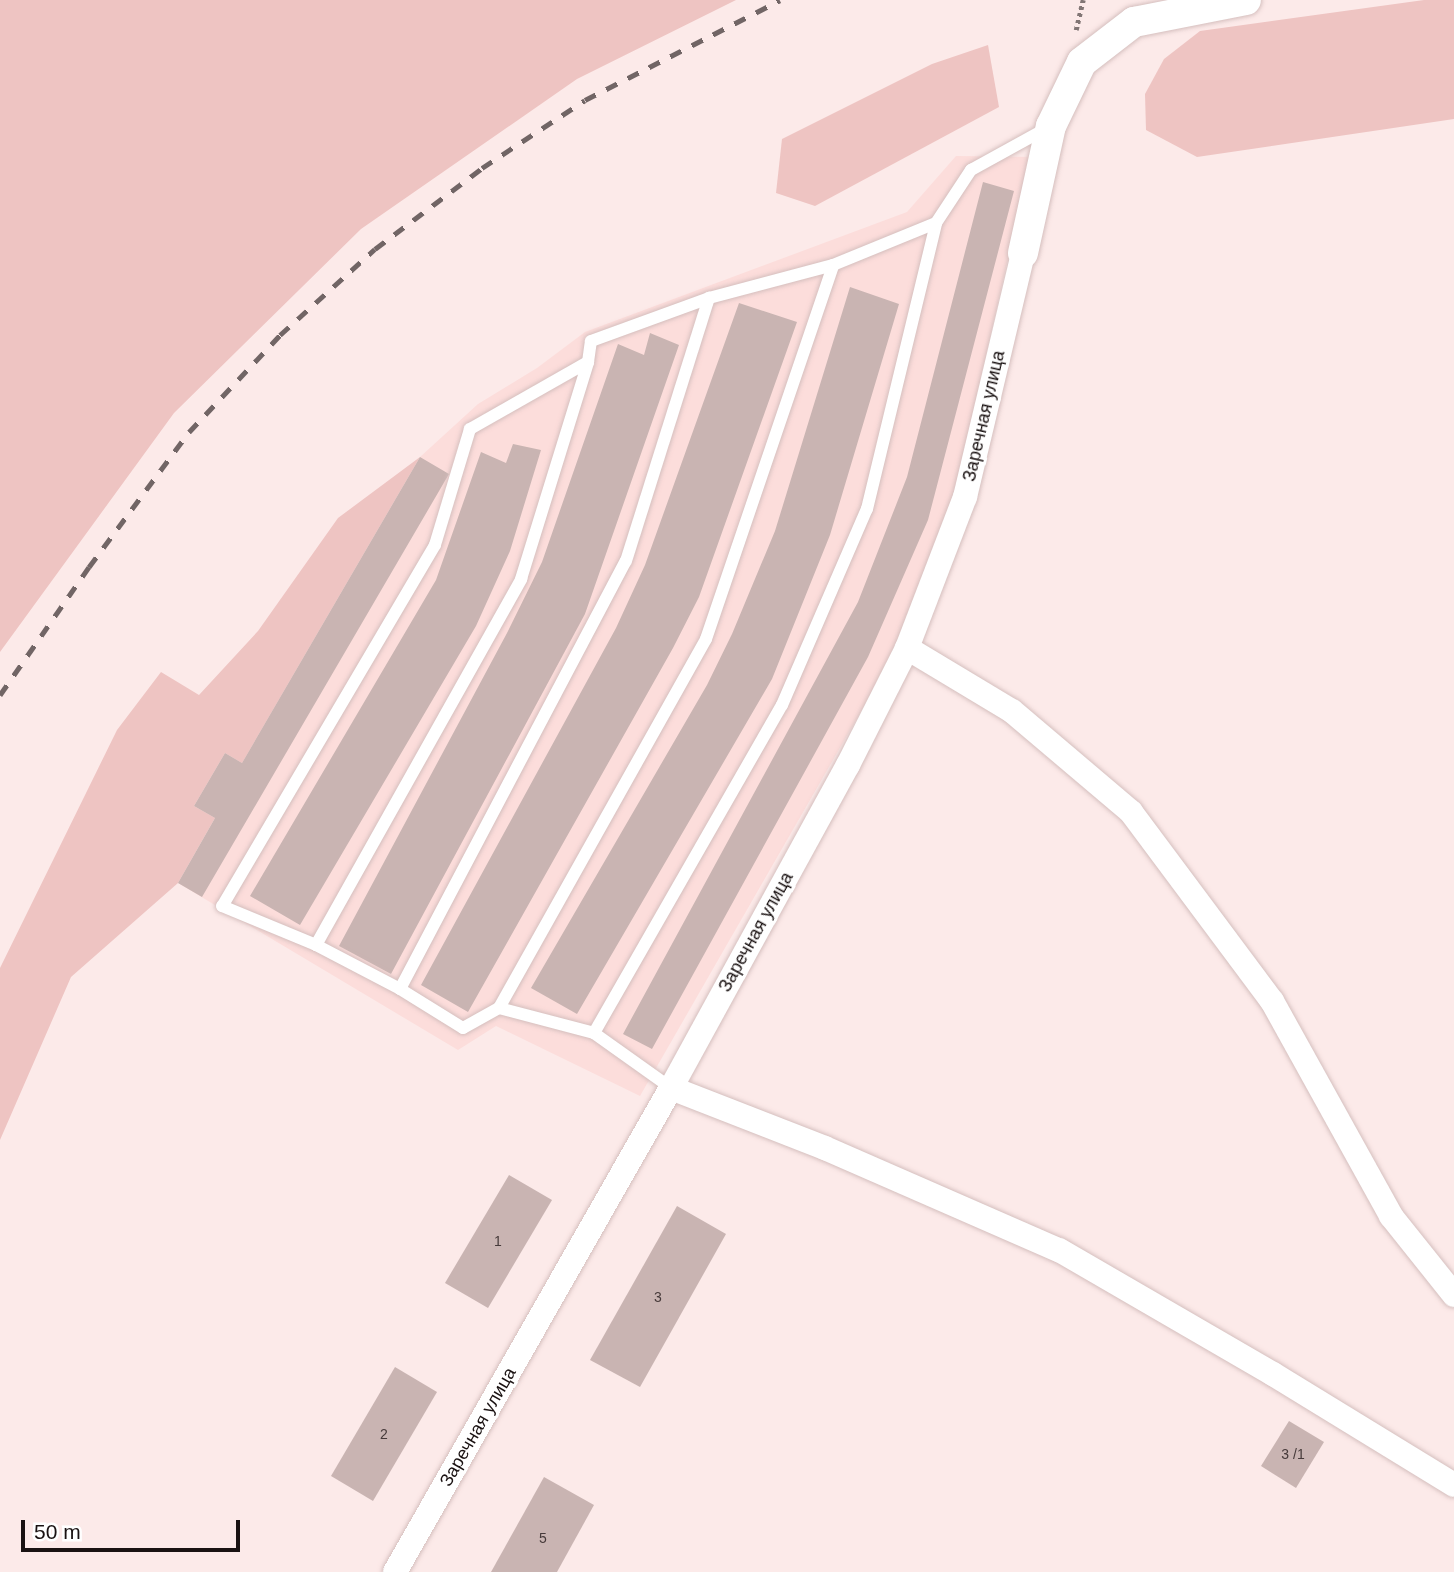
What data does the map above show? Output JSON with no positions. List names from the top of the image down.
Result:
{
  "streets": {
    "street": ["Заречная улица"]
  },
  "house_numbers": [
    "1",
    "3",
    "2",
    "3 /1",
    "5"
  ],
  "scale_bar": "50 m"
}
